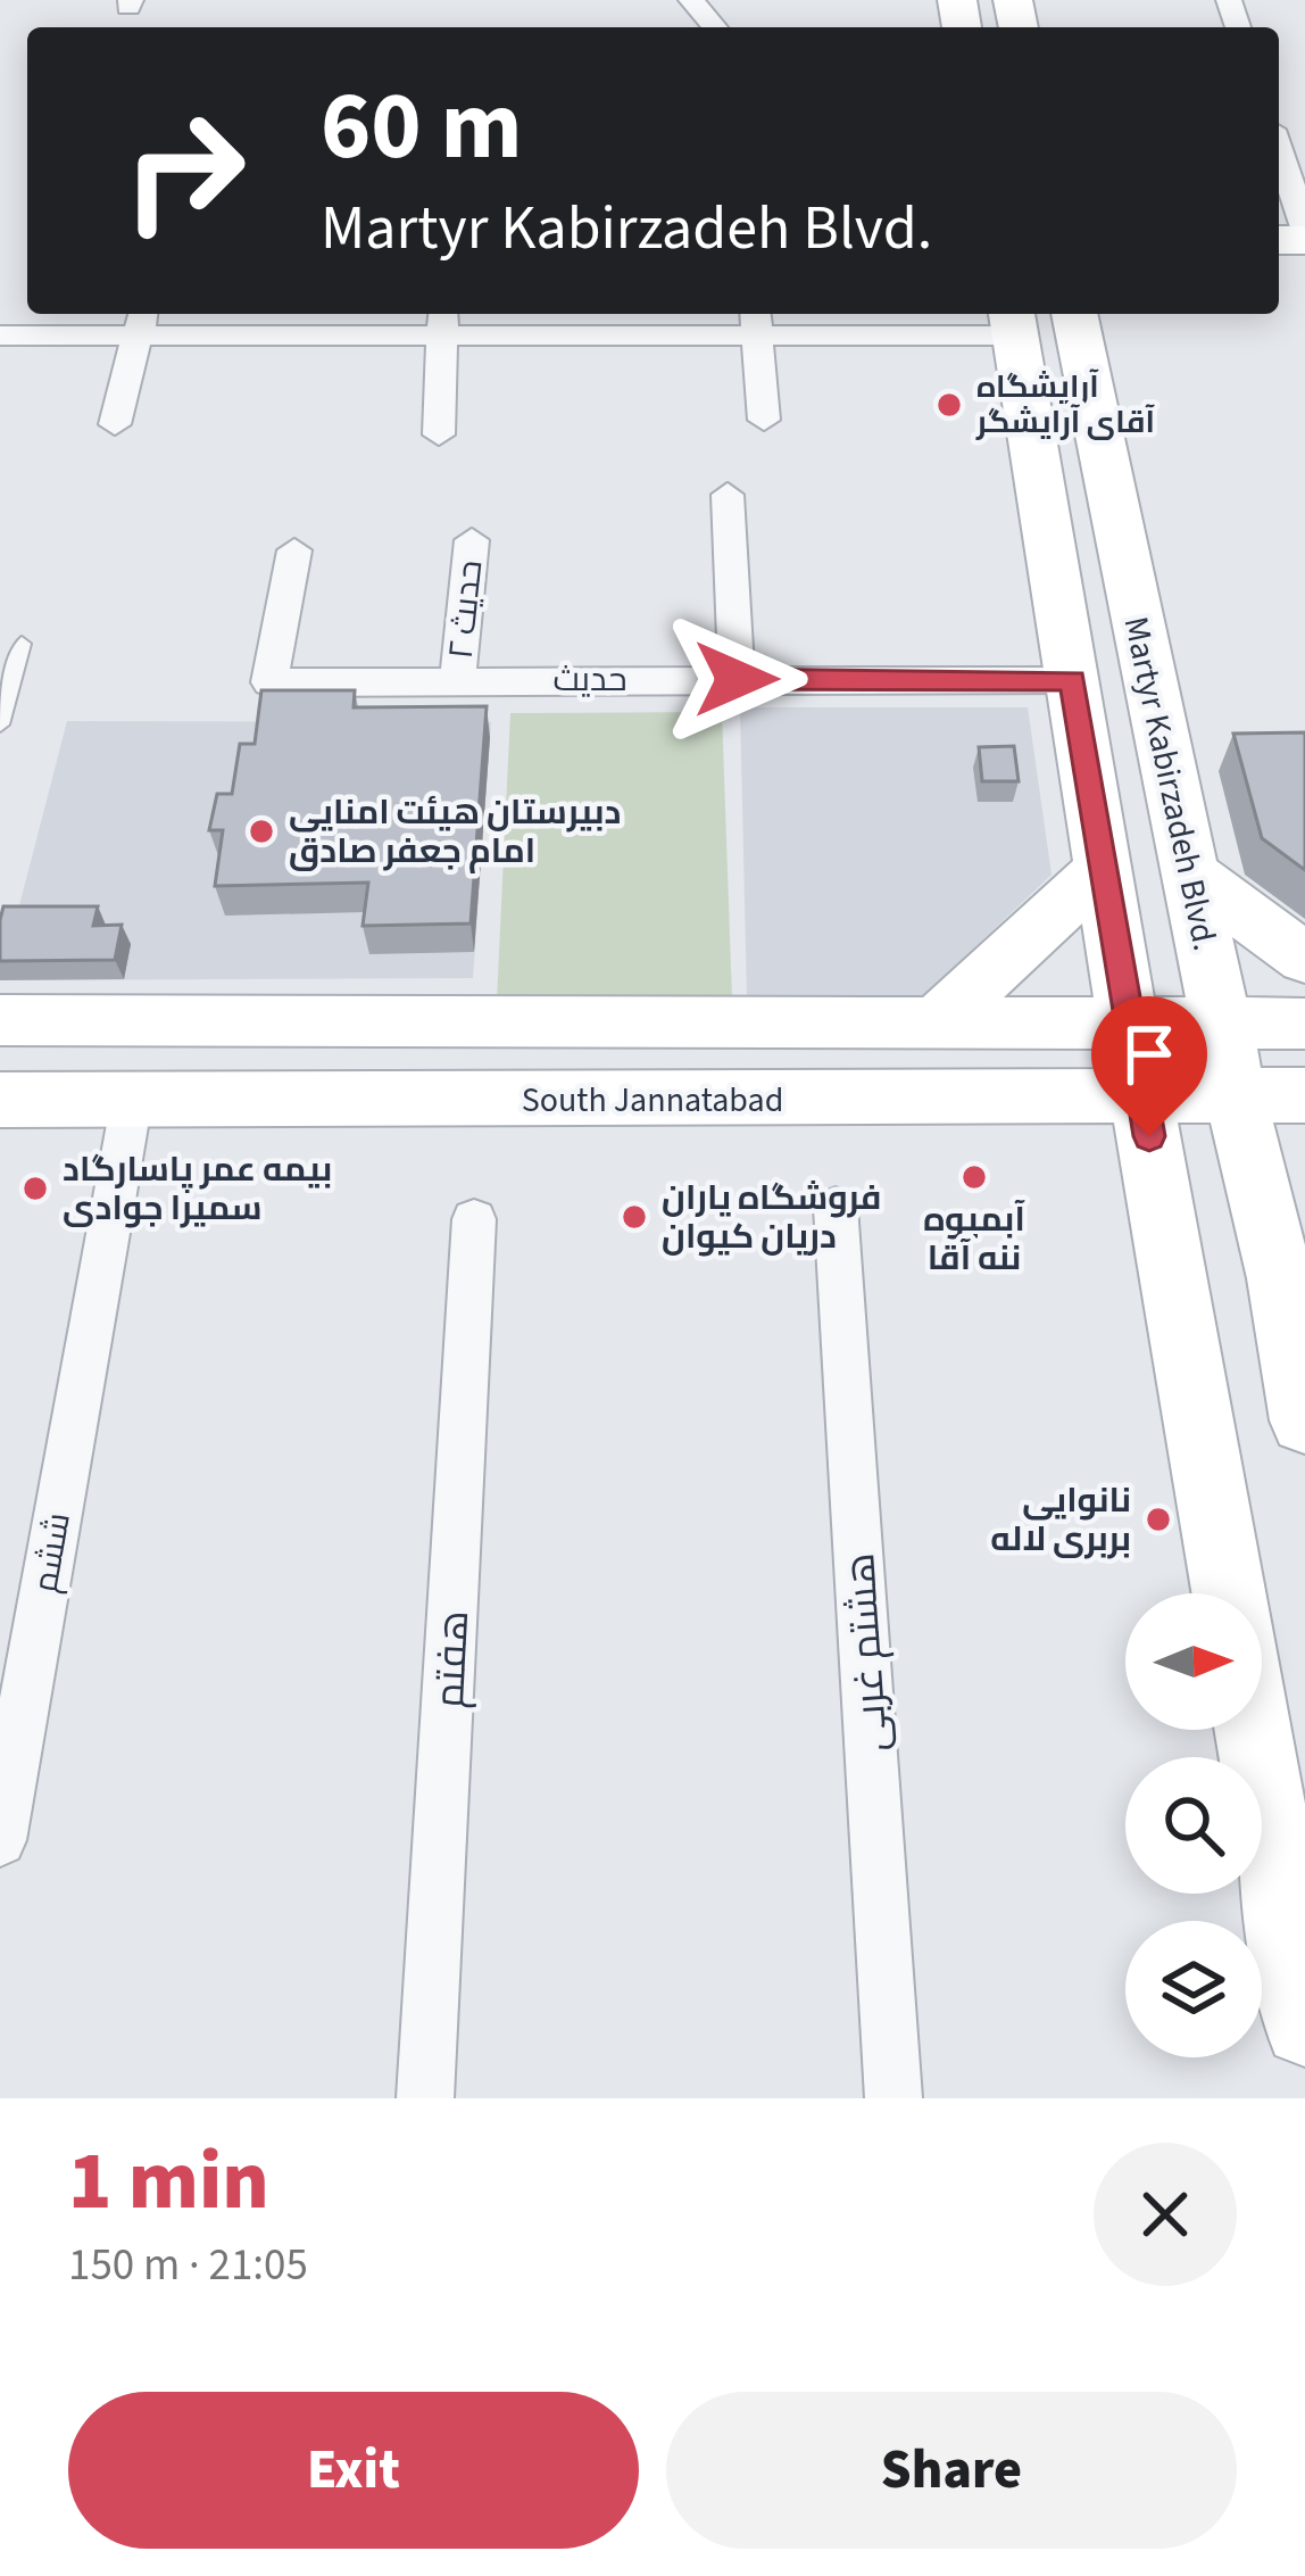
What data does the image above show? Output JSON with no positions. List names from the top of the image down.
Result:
{
  "streets": {
    "main road": ["Martyr Kabirzadeh Blvd.", "South Jannatabad"],
    "street": [
      "حدیث ۲",
      "حدیث",
      "ششم",
      "هشتم غربی",
      "هفتم"
    ]
  },
  "crossings": [
    ["حدیث ۲", "حدیث"],
    ["حدیث", "Martyr Kabirzadeh Blvd."],
    ["Martyr Kabirzadeh Blvd.", "South Jannatabad"],
    ["South Jannatabad", "ششم"]
  ],
  "places": [
    "آرایشگاه آقای آرایشگر",
    "دبیرستان هیئت امنایی امام جعفر صادق",
    "آبمیوه ننه آقا",
    "بیمه عمر پاسارگاد سمیرا جوادی",
    "فروشگاه یاران دریان کیوان",
    "نانوایی بربری لاله"
  ],
  "north": "right",
  "page": {
    "turn": ["60 m", "Martyr Kabirzadeh Blvd."],
    "heading": ["1 min", "150 m · 21:05"],
    "buttons": ["Exit", "Share"]
  }
}
